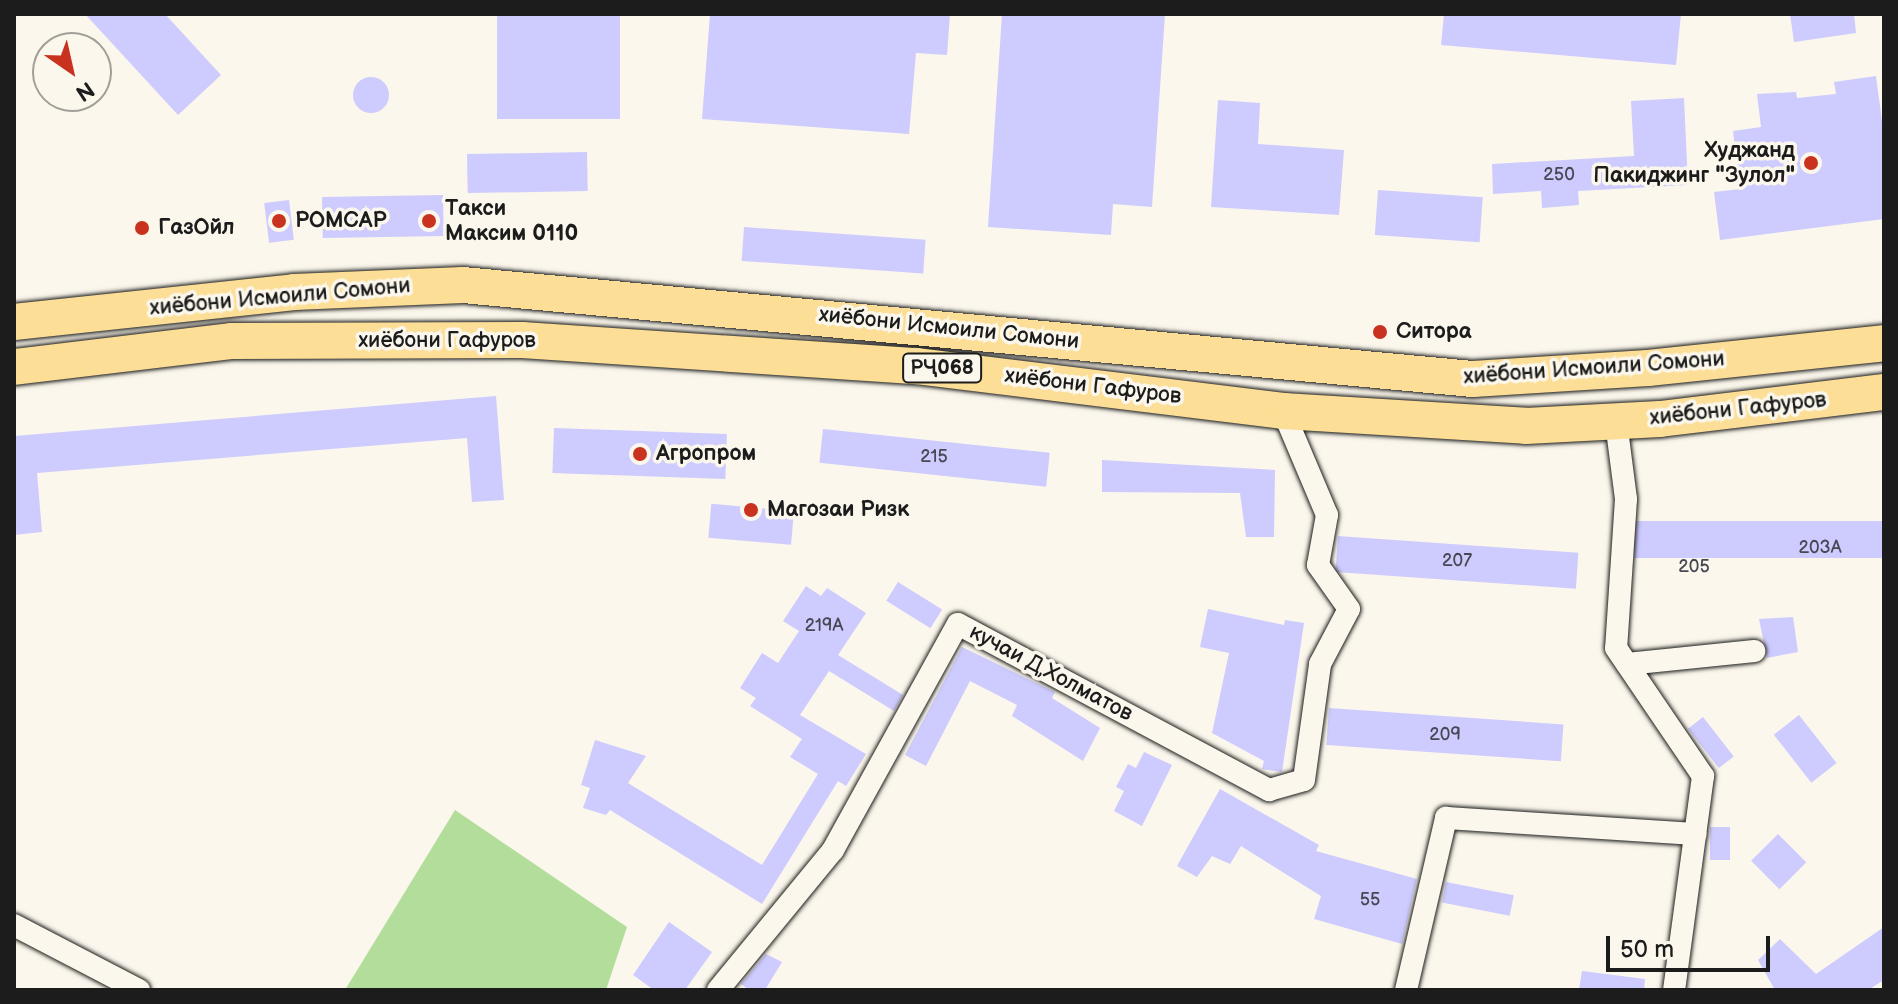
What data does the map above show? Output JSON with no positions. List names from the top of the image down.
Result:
{
  "streets": {
    "highway": ["хиёбони Исмоили Сомони", "хиёбони Гафуров", "РҶ068"],
    "street": ["кучаи Д,Холматов"]
  },
  "crossings": [
    ["хиёбони Гафуров", "кучаи Д,Холматов"]
  ],
  "places": [
    "Худжанд Пакиджинг \"Зулол\"",
    "РОМСАР",
    "Такси Максим 0110",
    "ГазОйл",
    "Ситора",
    "Агропром",
    "Магозаи Ризк"
  ],
  "house_numbers": [
    "250",
    "215",
    "203А",
    "207",
    "205",
    "219А",
    "209",
    "55"
  ],
  "scale_bar": "50 m",
  "north": "bottom right"
}
